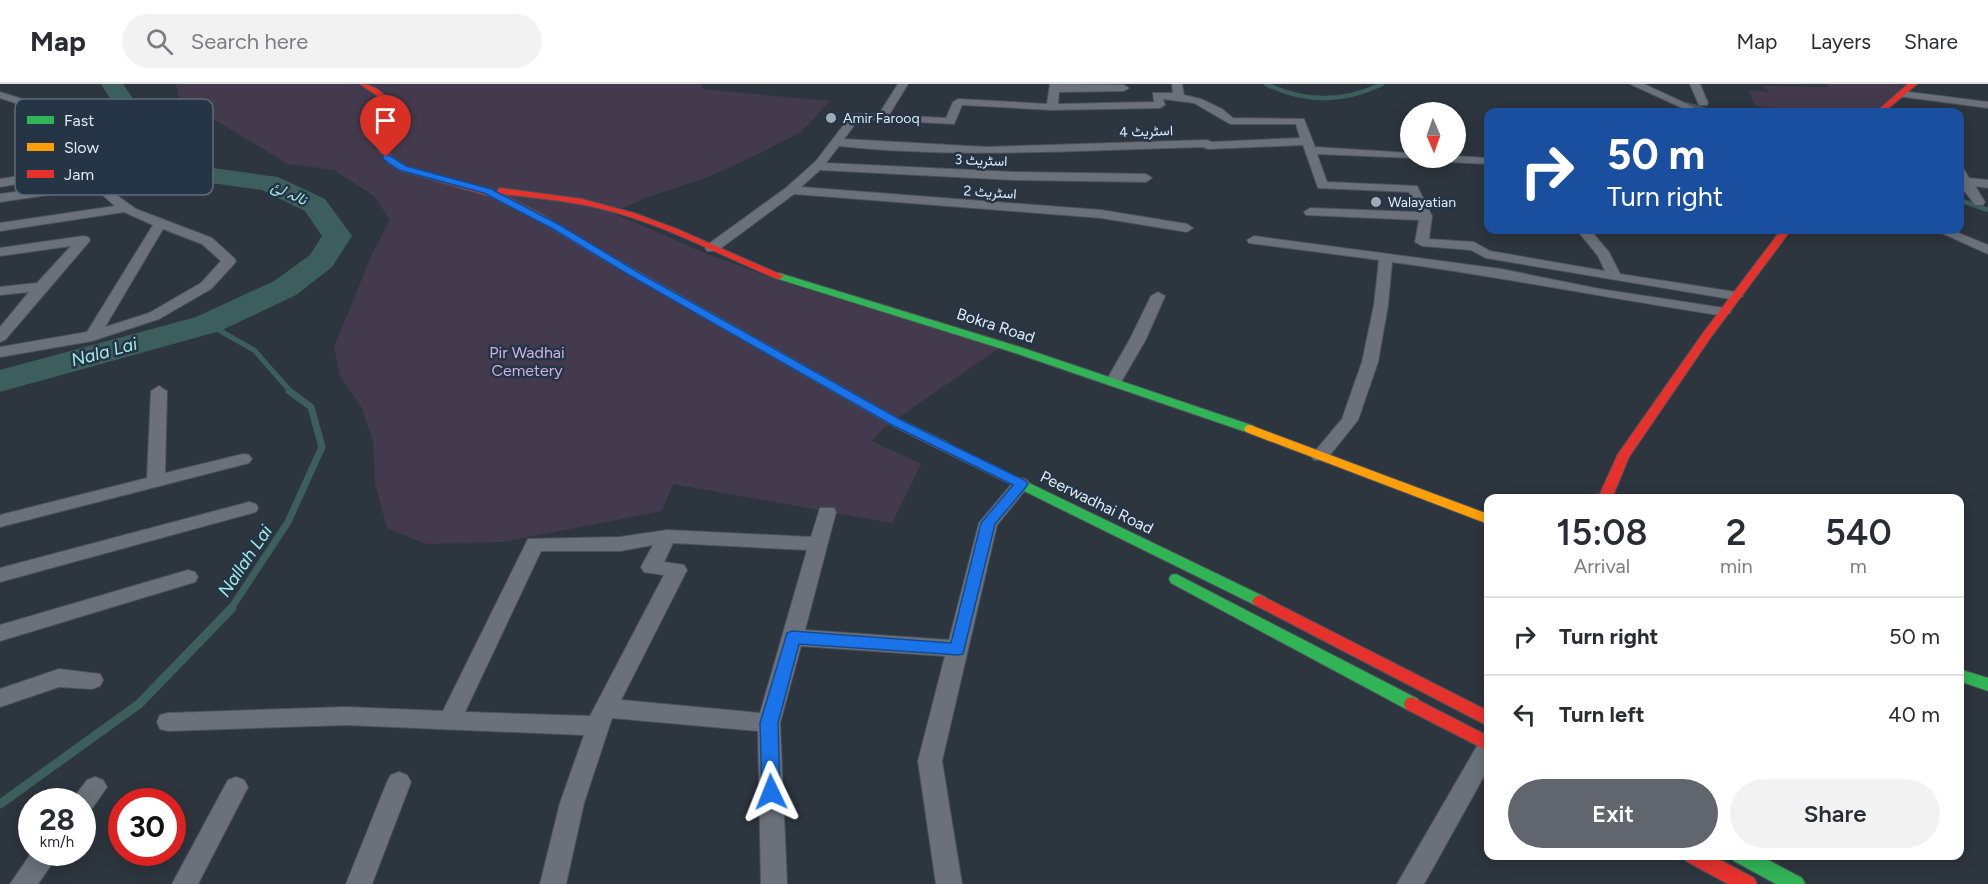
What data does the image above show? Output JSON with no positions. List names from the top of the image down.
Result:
{
  "streets": {
    "main road": ["Bokra Road", "Peerwadhai Road"],
    "street": ["اسٹریٹ 4", "اسٹریٹ 3", "اسٹریٹ 2"]
  },
  "crossings": [
    ["Bokra Road", "Peerwadhai Road"]
  ],
  "water": ["نالہ لئ", "Nala Lai", "Nallah Lai"],
  "parks": ["Pir Wadhai Cemetery"],
  "places": ["Amir Farooq", "Walayatian"],
  "legend": ["Fast", "Slow", "Jam"],
  "north": "bottom",
  "page": {
    "header": "Map",
    "search": "Search here",
    "nav": ["Map", "Layers", "Share"],
    "turn": ["50 m", "Turn right"],
    "eta": [
      "15:08",
      "Arrival",
      "2",
      "min",
      "540",
      "m"
    ],
    "list": [
      {
        "name": "Turn right",
        "value": "50 m"
      },
      {
        "name": "Turn left",
        "value": "40 m"
      }
    ],
    "buttons": ["Exit", "Share"],
    "speed": "28 km/h",
    "limit": "30"
  }
}
